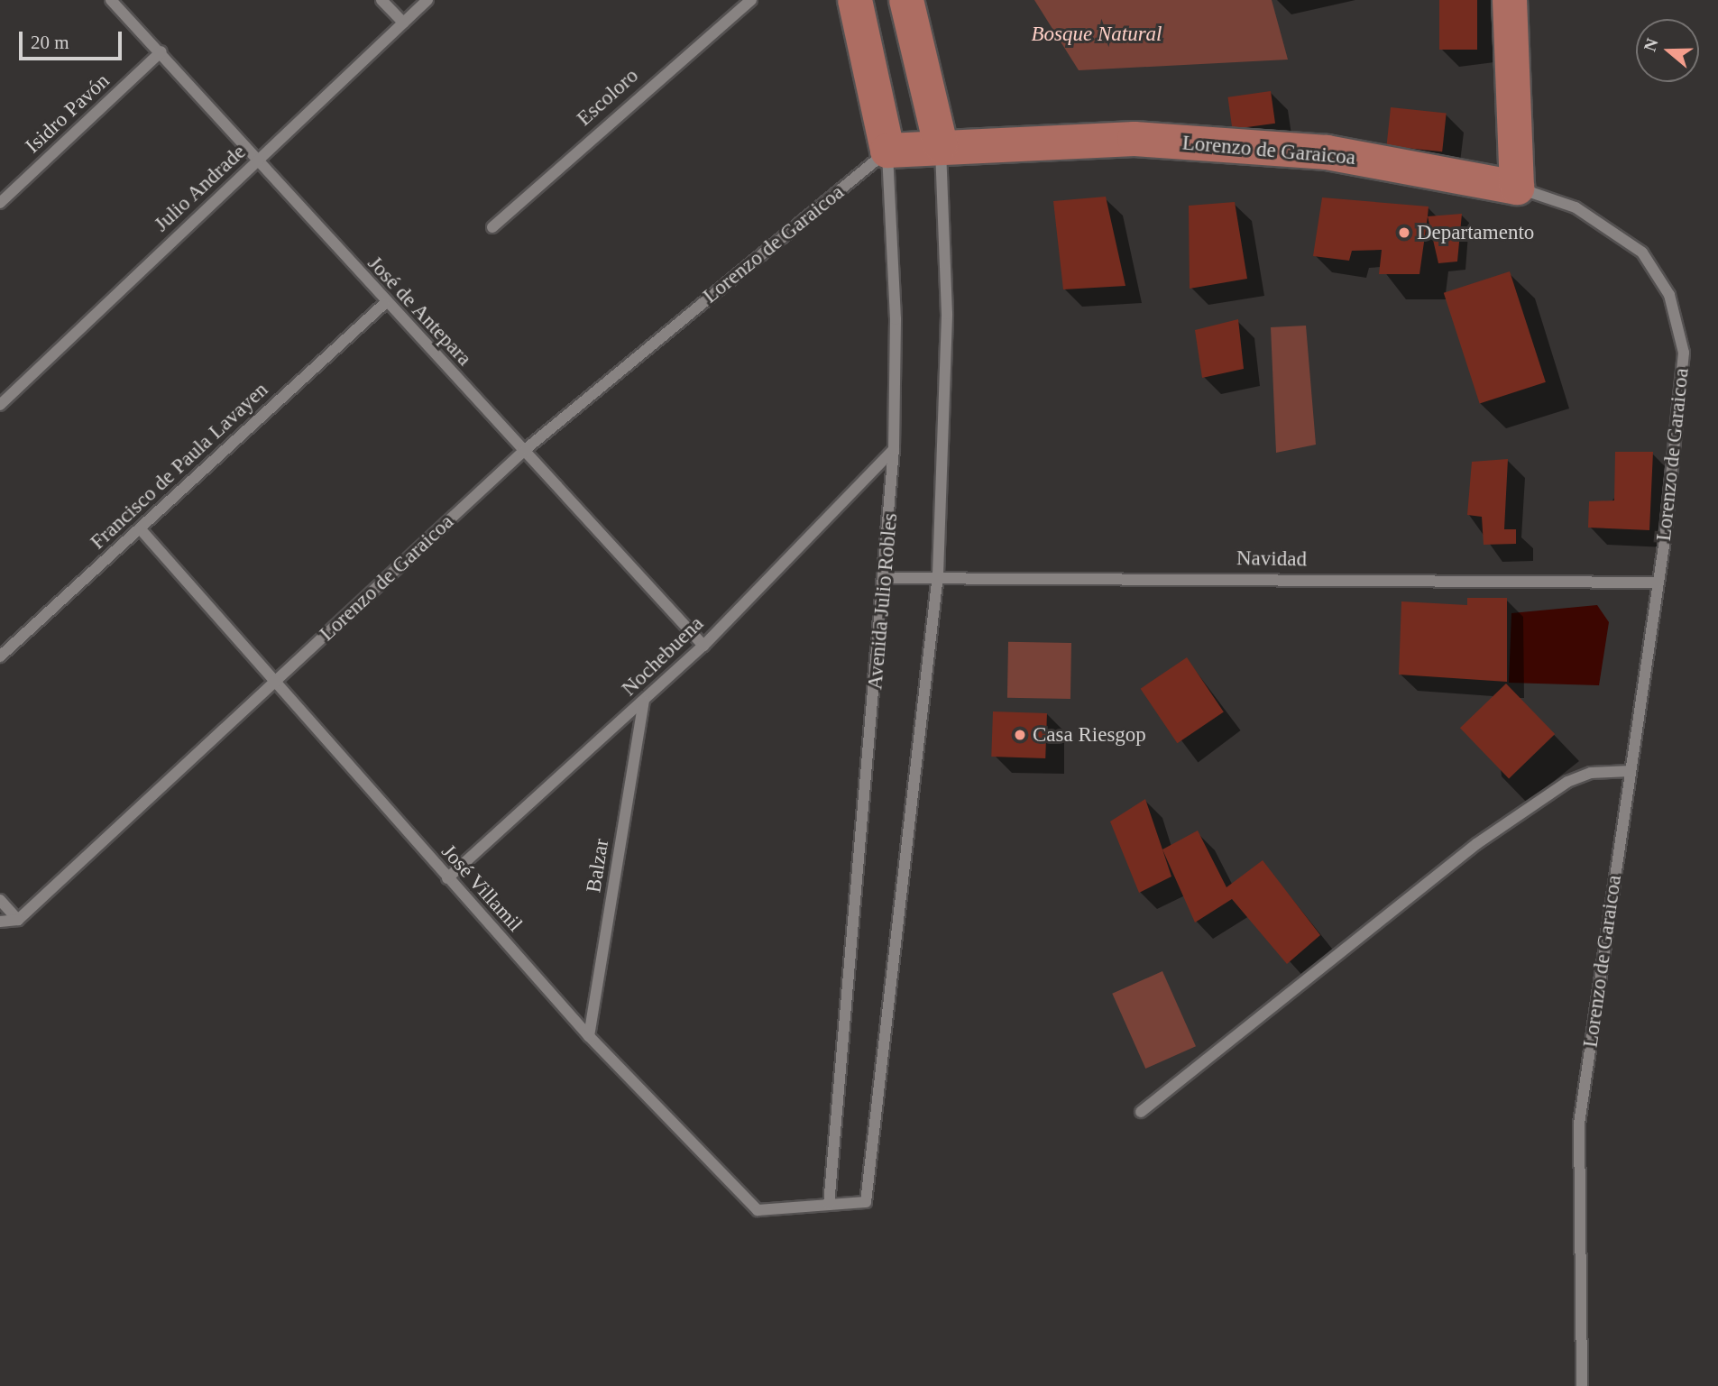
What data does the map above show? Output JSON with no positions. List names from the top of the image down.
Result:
{
  "streets": {
    "main road": ["Lorenzo de Garaicoa", "Avenida Julio Robles"],
    "street": [
      "Escoloro",
      "Isidro Pavón",
      "Julio Andrade",
      "José de Antepara",
      "Francisco de Paula Lavayen",
      "Navidad",
      "Nochebuena",
      "Balzar",
      "José Villamil"
    ]
  },
  "crossings": [
    ["Isidro Pavón", "José de Antepara"],
    ["Lorenzo de Garaicoa", "José de Antepara"],
    ["Lorenzo de Garaicoa", "Navidad"],
    ["Lorenzo de Garaicoa", "Avenida Julio Robles"],
    ["Lorenzo de Garaicoa", "José Villamil"],
    ["Julio Andrade", "José de Antepara"],
    ["José de Antepara", "Francisco de Paula Lavayen"],
    ["José de Antepara", "Nochebuena"],
    ["Francisco de Paula Lavayen", "José Villamil"],
    ["Navidad", "Avenida Julio Robles"],
    ["Avenida Julio Robles", "Nochebuena"],
    ["Avenida Julio Robles", "José Villamil"],
    ["Nochebuena", "Balzar"],
    ["Nochebuena", "José Villamil"],
    ["Balzar", "José Villamil"]
  ],
  "parks": ["Bosque Natural"],
  "places": ["Departamento", "Casa Riesgop"],
  "scale_bar": "20 m",
  "north": "left"
}
